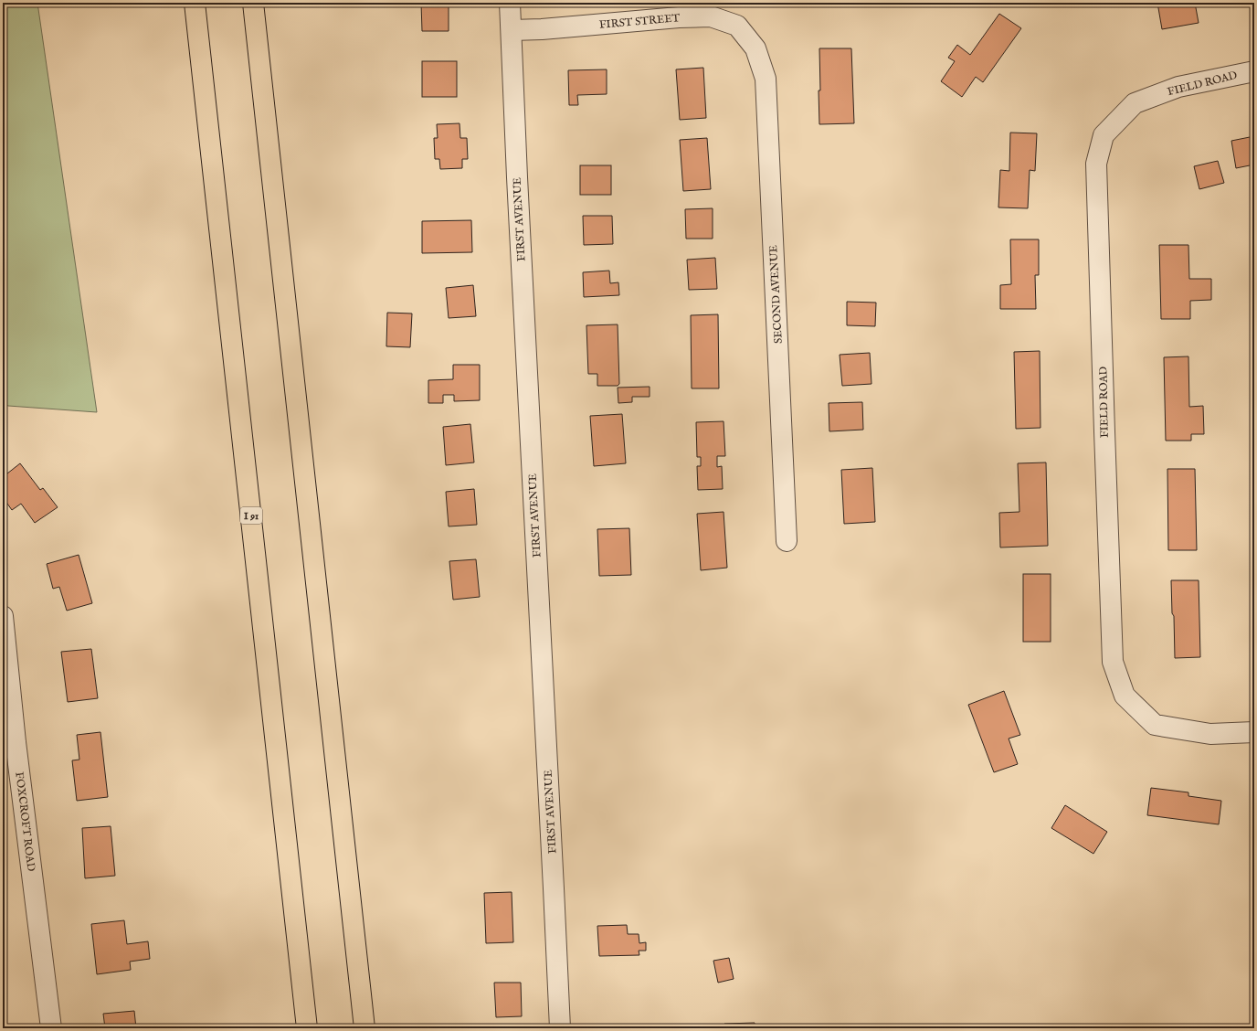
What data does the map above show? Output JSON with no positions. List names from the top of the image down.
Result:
{
  "streets": {
    "highway": ["I 91"],
    "street": [
      "FIRST STREET",
      "FIELD ROAD",
      "FIRST AVENUE",
      "SECOND AVENUE",
      "FOXCROFT ROAD"
    ]
  },
  "crossings": [
    ["FIRST STREET", "FIRST AVENUE"],
    ["FIRST STREET", "SECOND AVENUE"]
  ]
}
